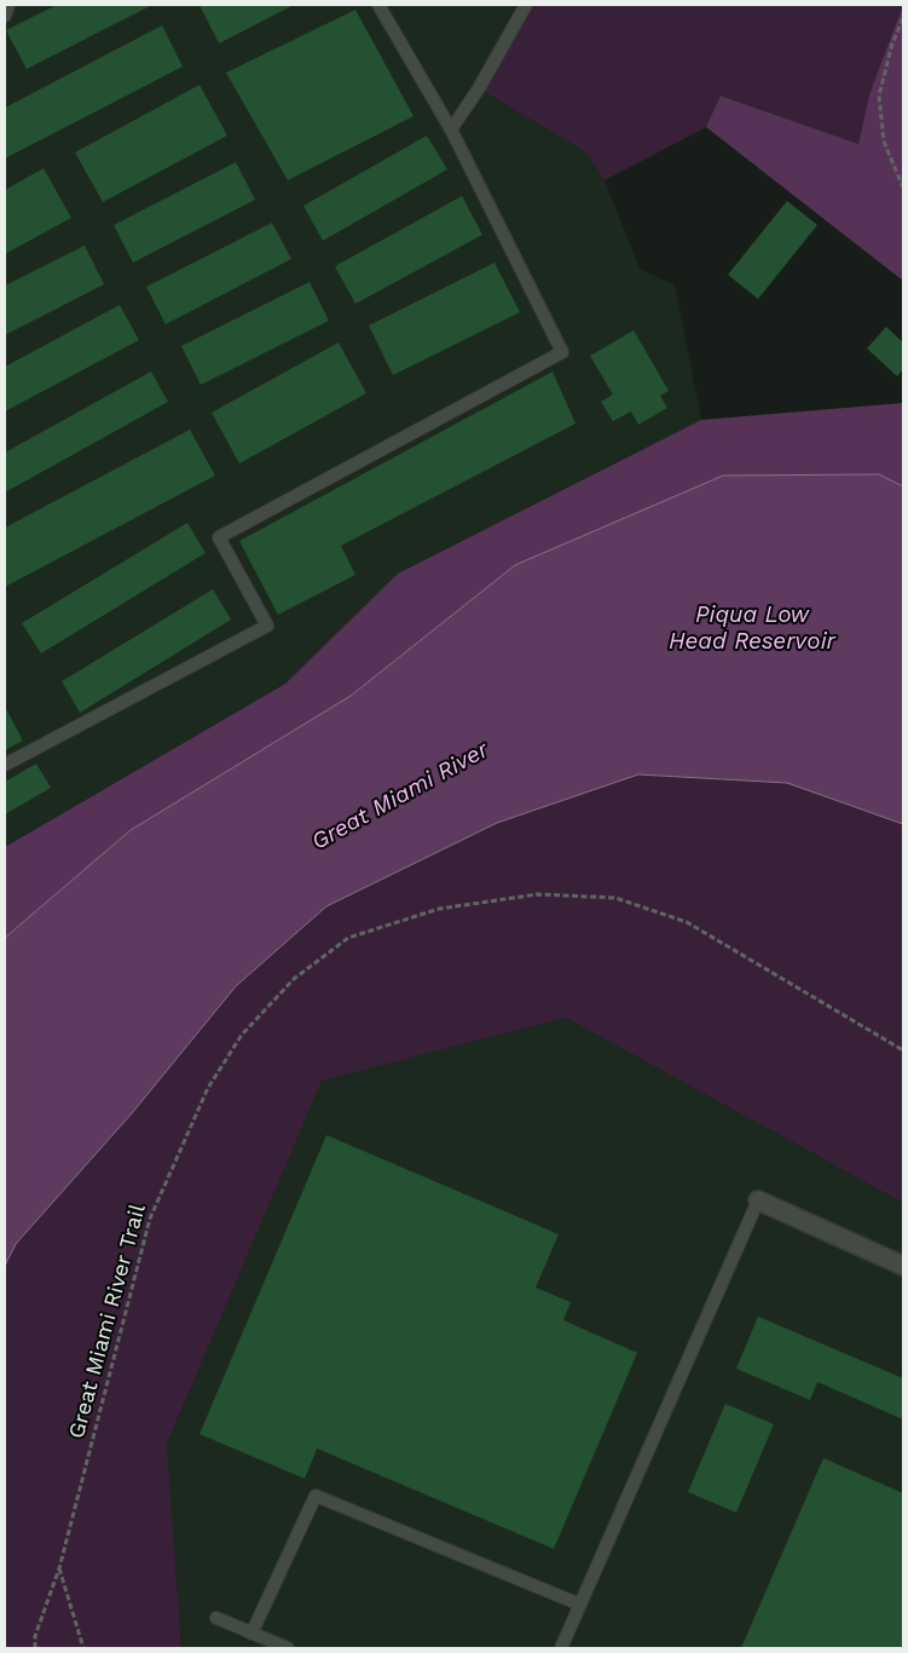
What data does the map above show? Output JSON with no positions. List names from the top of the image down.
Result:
{
  "streets": {
    "path": ["Great Miami River Trail"]
  },
  "water": ["Piqua Low Head Reservoir", "Great Miami River"]
}
